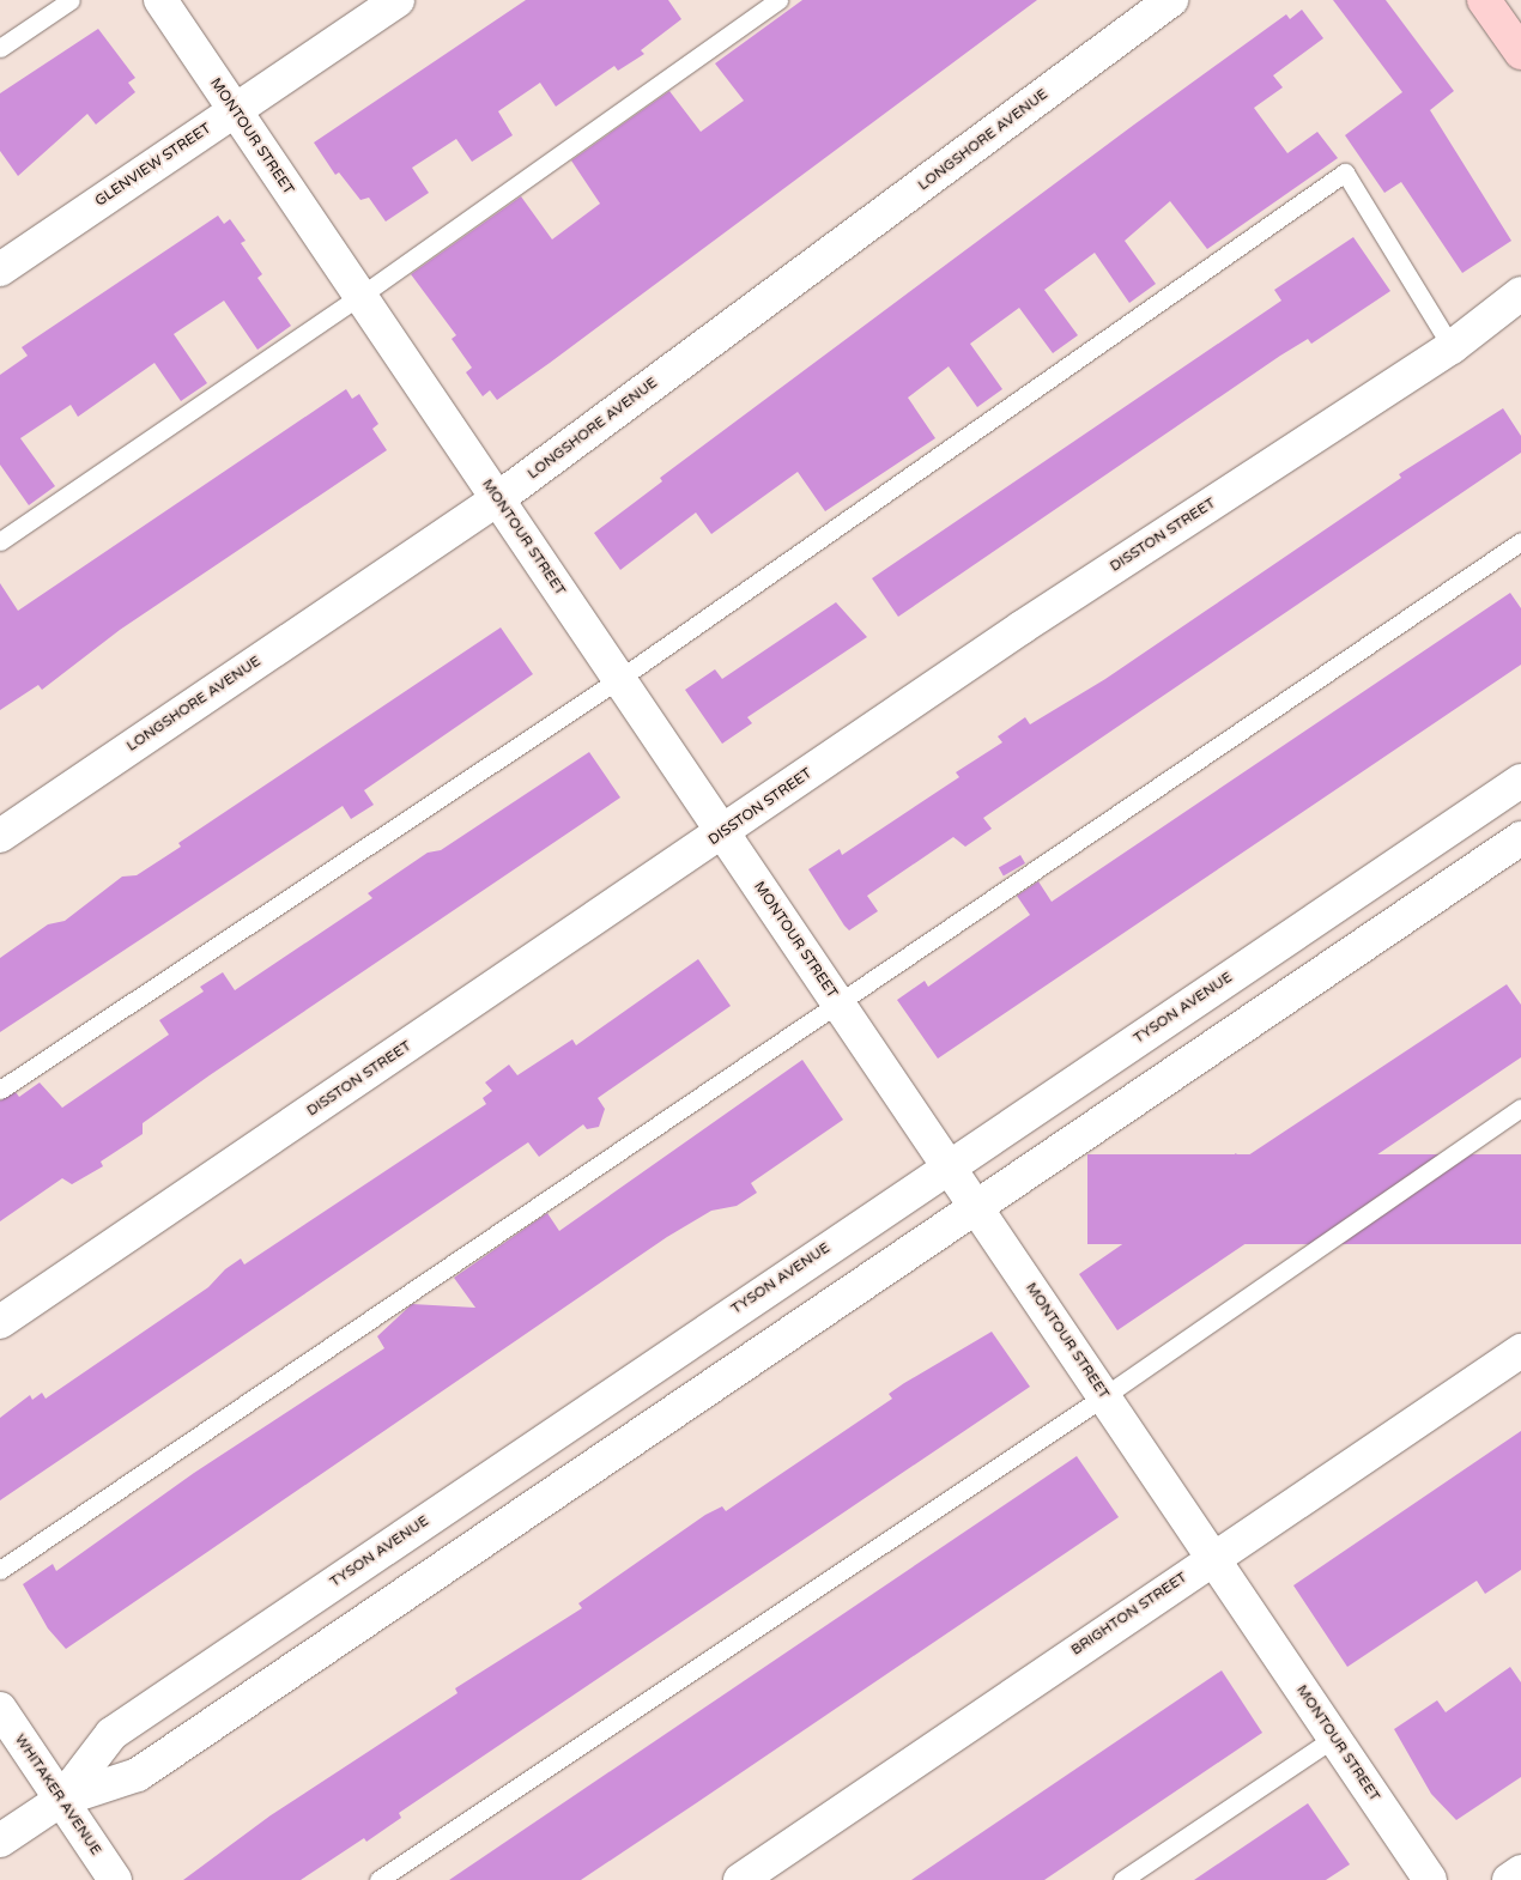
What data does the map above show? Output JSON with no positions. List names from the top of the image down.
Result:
{
  "streets": {
    "street": [
      "MONTOUR STREET",
      "LONGSHORE AVENUE",
      "GLENVIEW STREET",
      "DISSTON STREET",
      "TYSON AVENUE",
      "BRIGHTON STREET",
      "WHITAKER AVENUE"
    ]
  },
  "crossings": [
    ["MONTOUR STREET", "LONGSHORE AVENUE"],
    ["MONTOUR STREET", "GLENVIEW STREET"],
    ["MONTOUR STREET", "DISSTON STREET"],
    ["MONTOUR STREET", "TYSON AVENUE"],
    ["MONTOUR STREET", "BRIGHTON STREET"],
    ["TYSON AVENUE", "WHITAKER AVENUE"]
  ]
}
